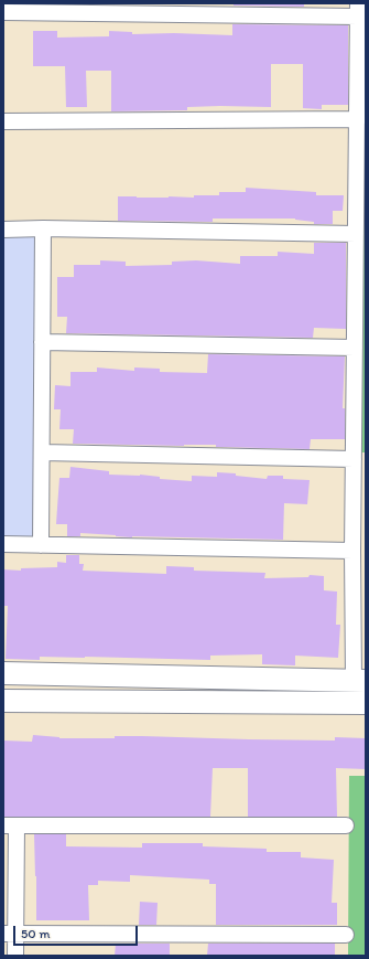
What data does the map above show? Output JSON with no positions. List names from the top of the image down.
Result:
{
  "scale_bar": "50 m"
}
